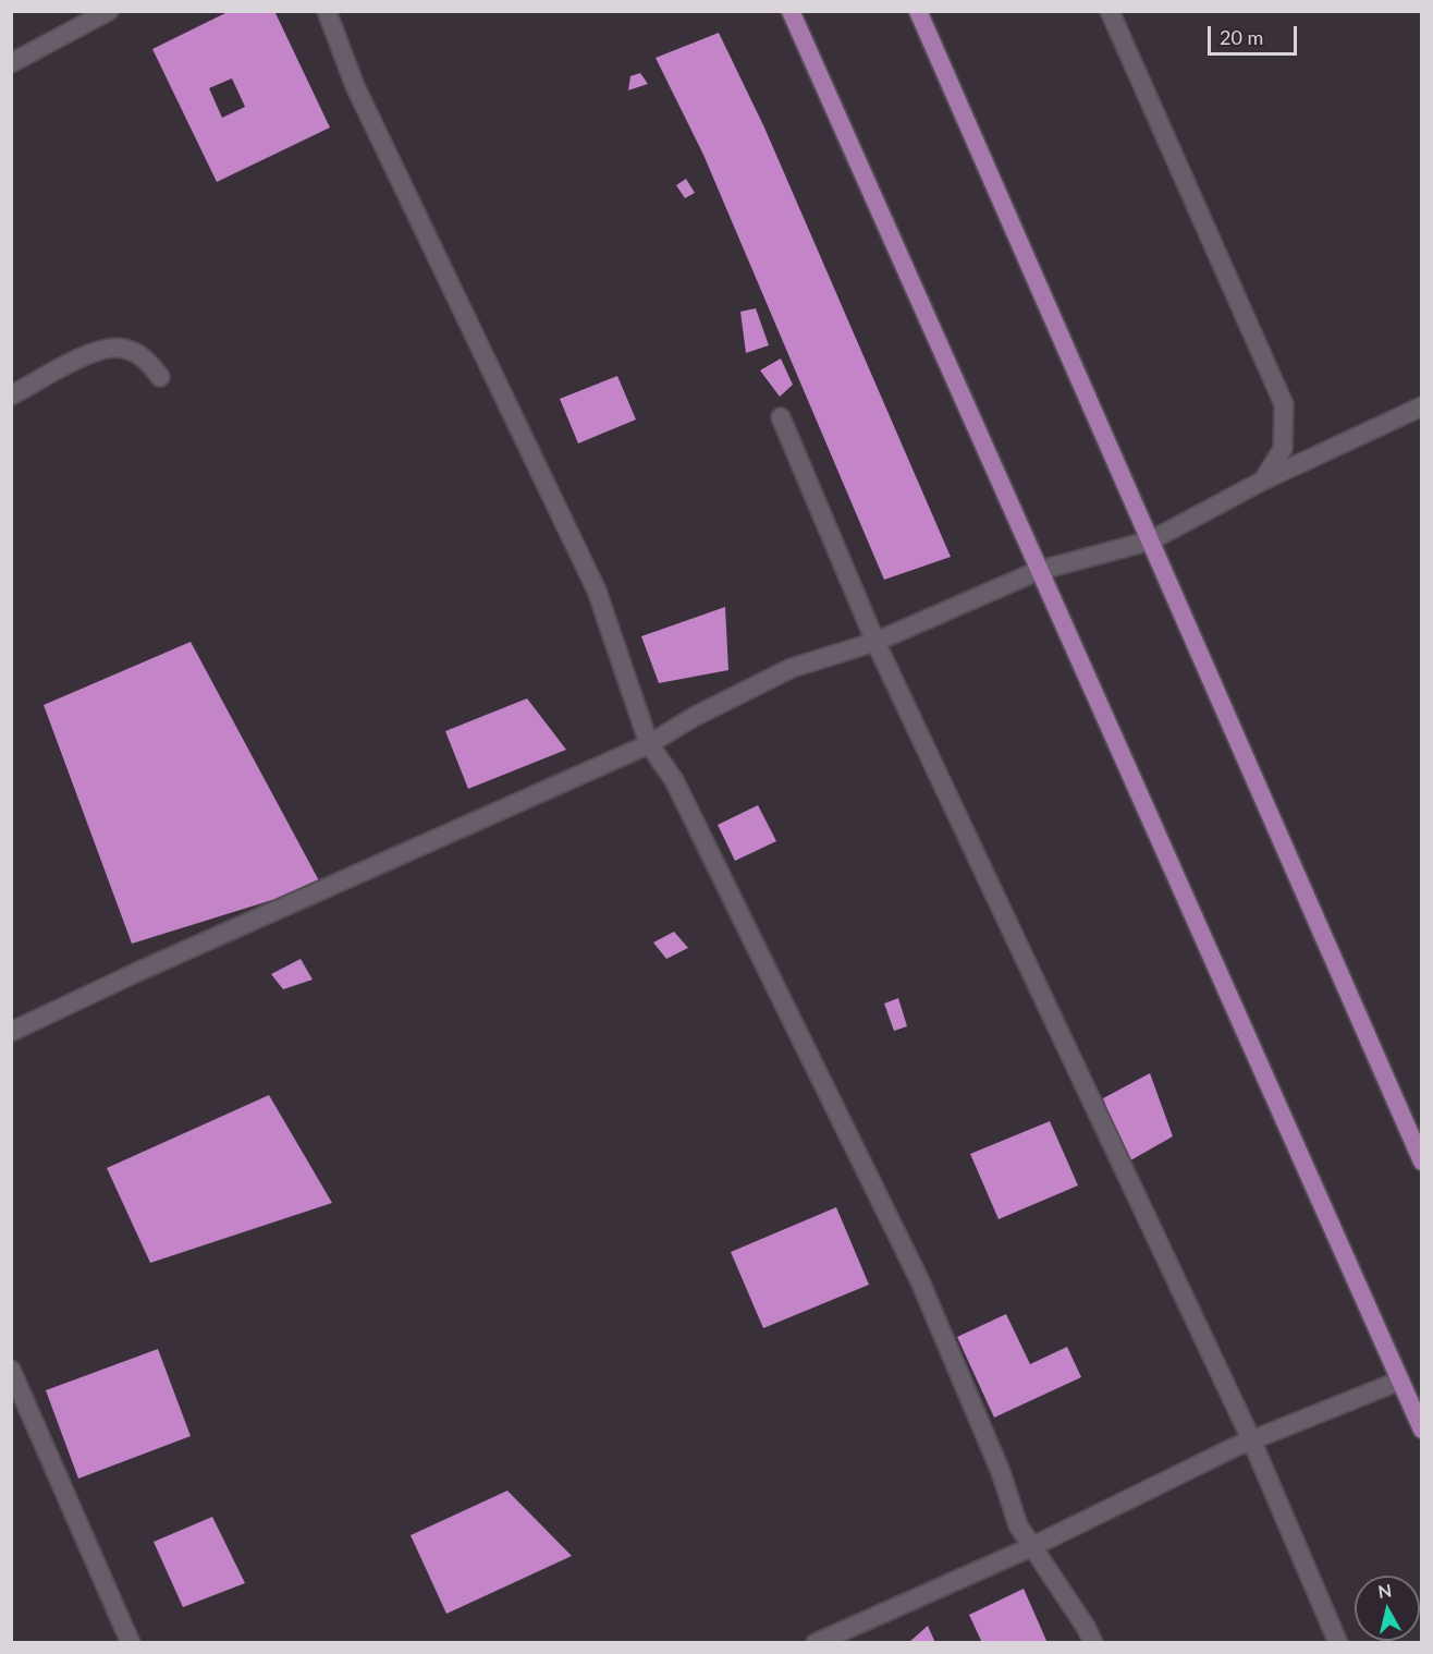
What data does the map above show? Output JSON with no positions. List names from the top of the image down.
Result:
{
  "scale_bar": "20 m",
  "north": "top"
}
